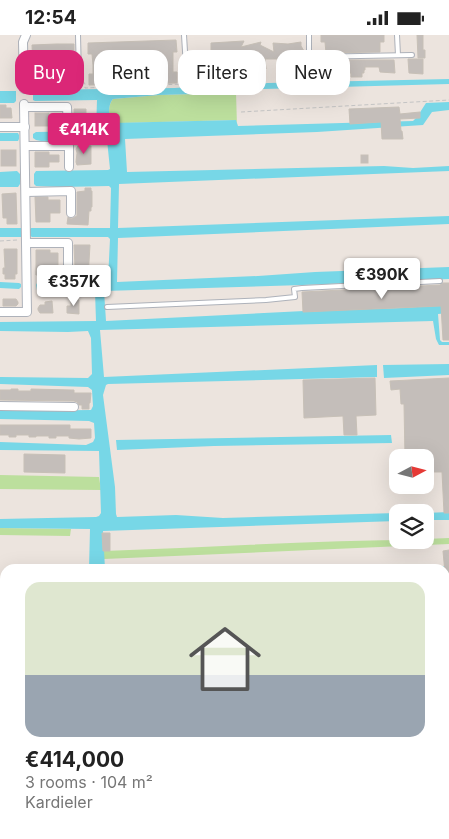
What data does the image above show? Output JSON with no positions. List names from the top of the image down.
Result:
{
  "north": "right",
  "page": {
    "status": "12:54",
    "chip": [
      "Buy",
      "Rent",
      "Filters",
      "New"
    ],
    "price": ["€414K", "€390K", "€357K"],
    "list": [
      {
        "name": "€414,000",
        "note": "3 rooms · 104 m² · Kardieler"
      }
    ]
  }
}
